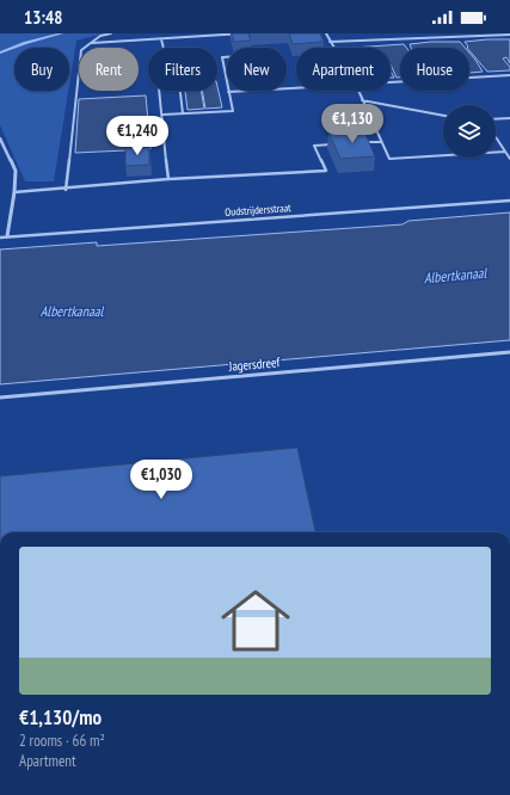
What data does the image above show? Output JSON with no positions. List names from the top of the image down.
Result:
{
  "streets": {
    "lane": ["Oudstrijdersstraat", "Jagersdreef"]
  },
  "water": ["Albertkanaal"],
  "page": {
    "status": "13:48",
    "chip": [
      "Buy",
      "Rent",
      "Filters",
      "New",
      "Apartment",
      "House"
    ],
    "price": ["€1,130", "€1,240", "€1,030"],
    "list": [
      {
        "name": "€1,130/mo",
        "note": "2 rooms · 66 m² · Apartment"
      }
    ]
  }
}
